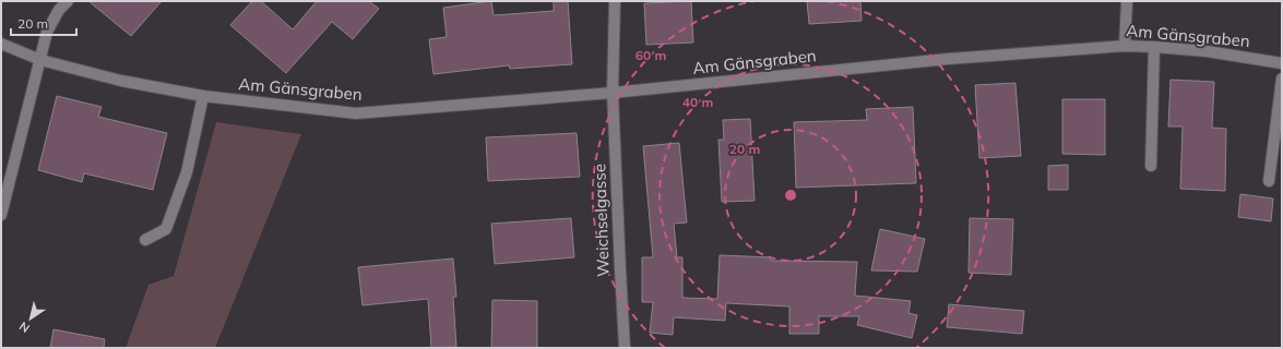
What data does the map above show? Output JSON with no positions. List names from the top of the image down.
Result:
{
  "streets": {
    "street": ["Am Gänsgraben", "Weichselgasse"]
  },
  "crossings": [
    ["Am Gänsgraben", "Weichselgasse"]
  ],
  "scale_bar": "20 m",
  "north": "bottom left",
  "rings": ["60 m", "40 m", "20 m"]
}
